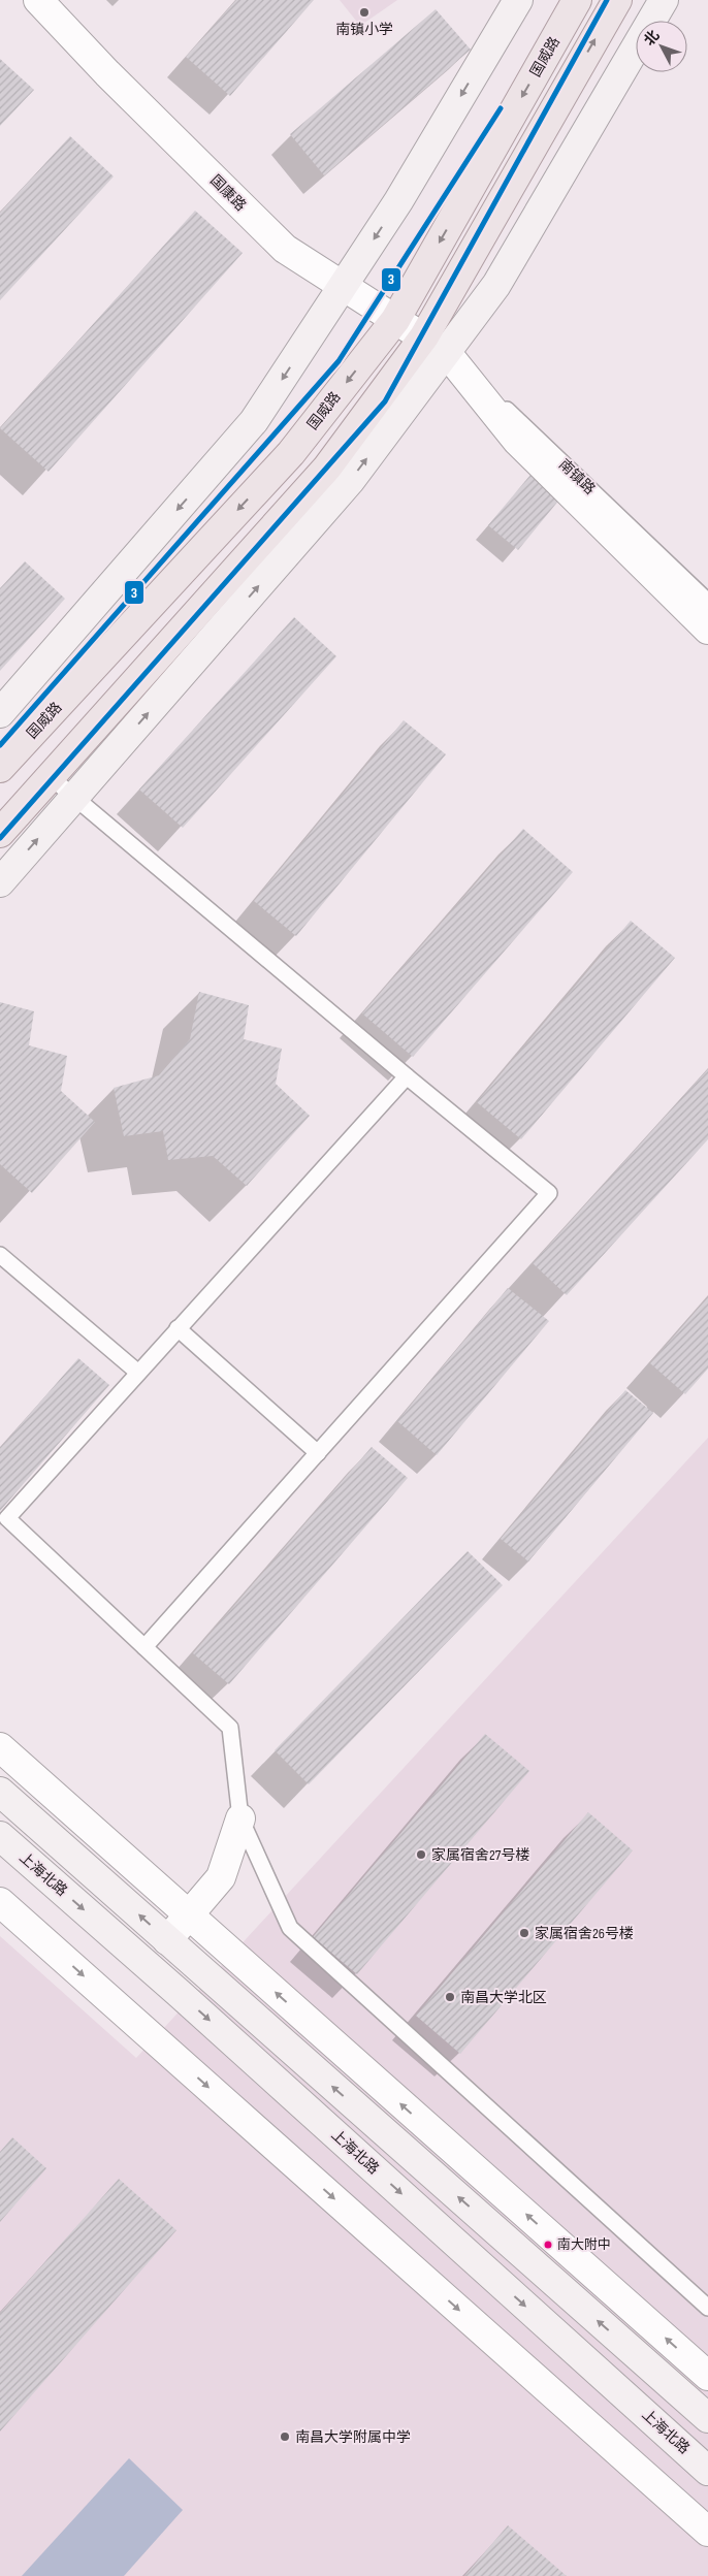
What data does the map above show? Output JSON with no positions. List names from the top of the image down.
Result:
{
  "streets": {
    "main road": ["国威路", "上海北路"],
    "street": ["国康路"],
    "lane": ["南镇路"]
  },
  "crossings": [
    ["国威路", "国康路"],
    ["国康路", "南镇路"]
  ],
  "places": [
    "南镇小学",
    "家属宿舍27号楼",
    "家属宿舍26号楼",
    "南昌大学北区",
    "南大附中",
    "南昌大学附属中学"
  ],
  "lines": ["transit line 3"],
  "north": "top left"
}
